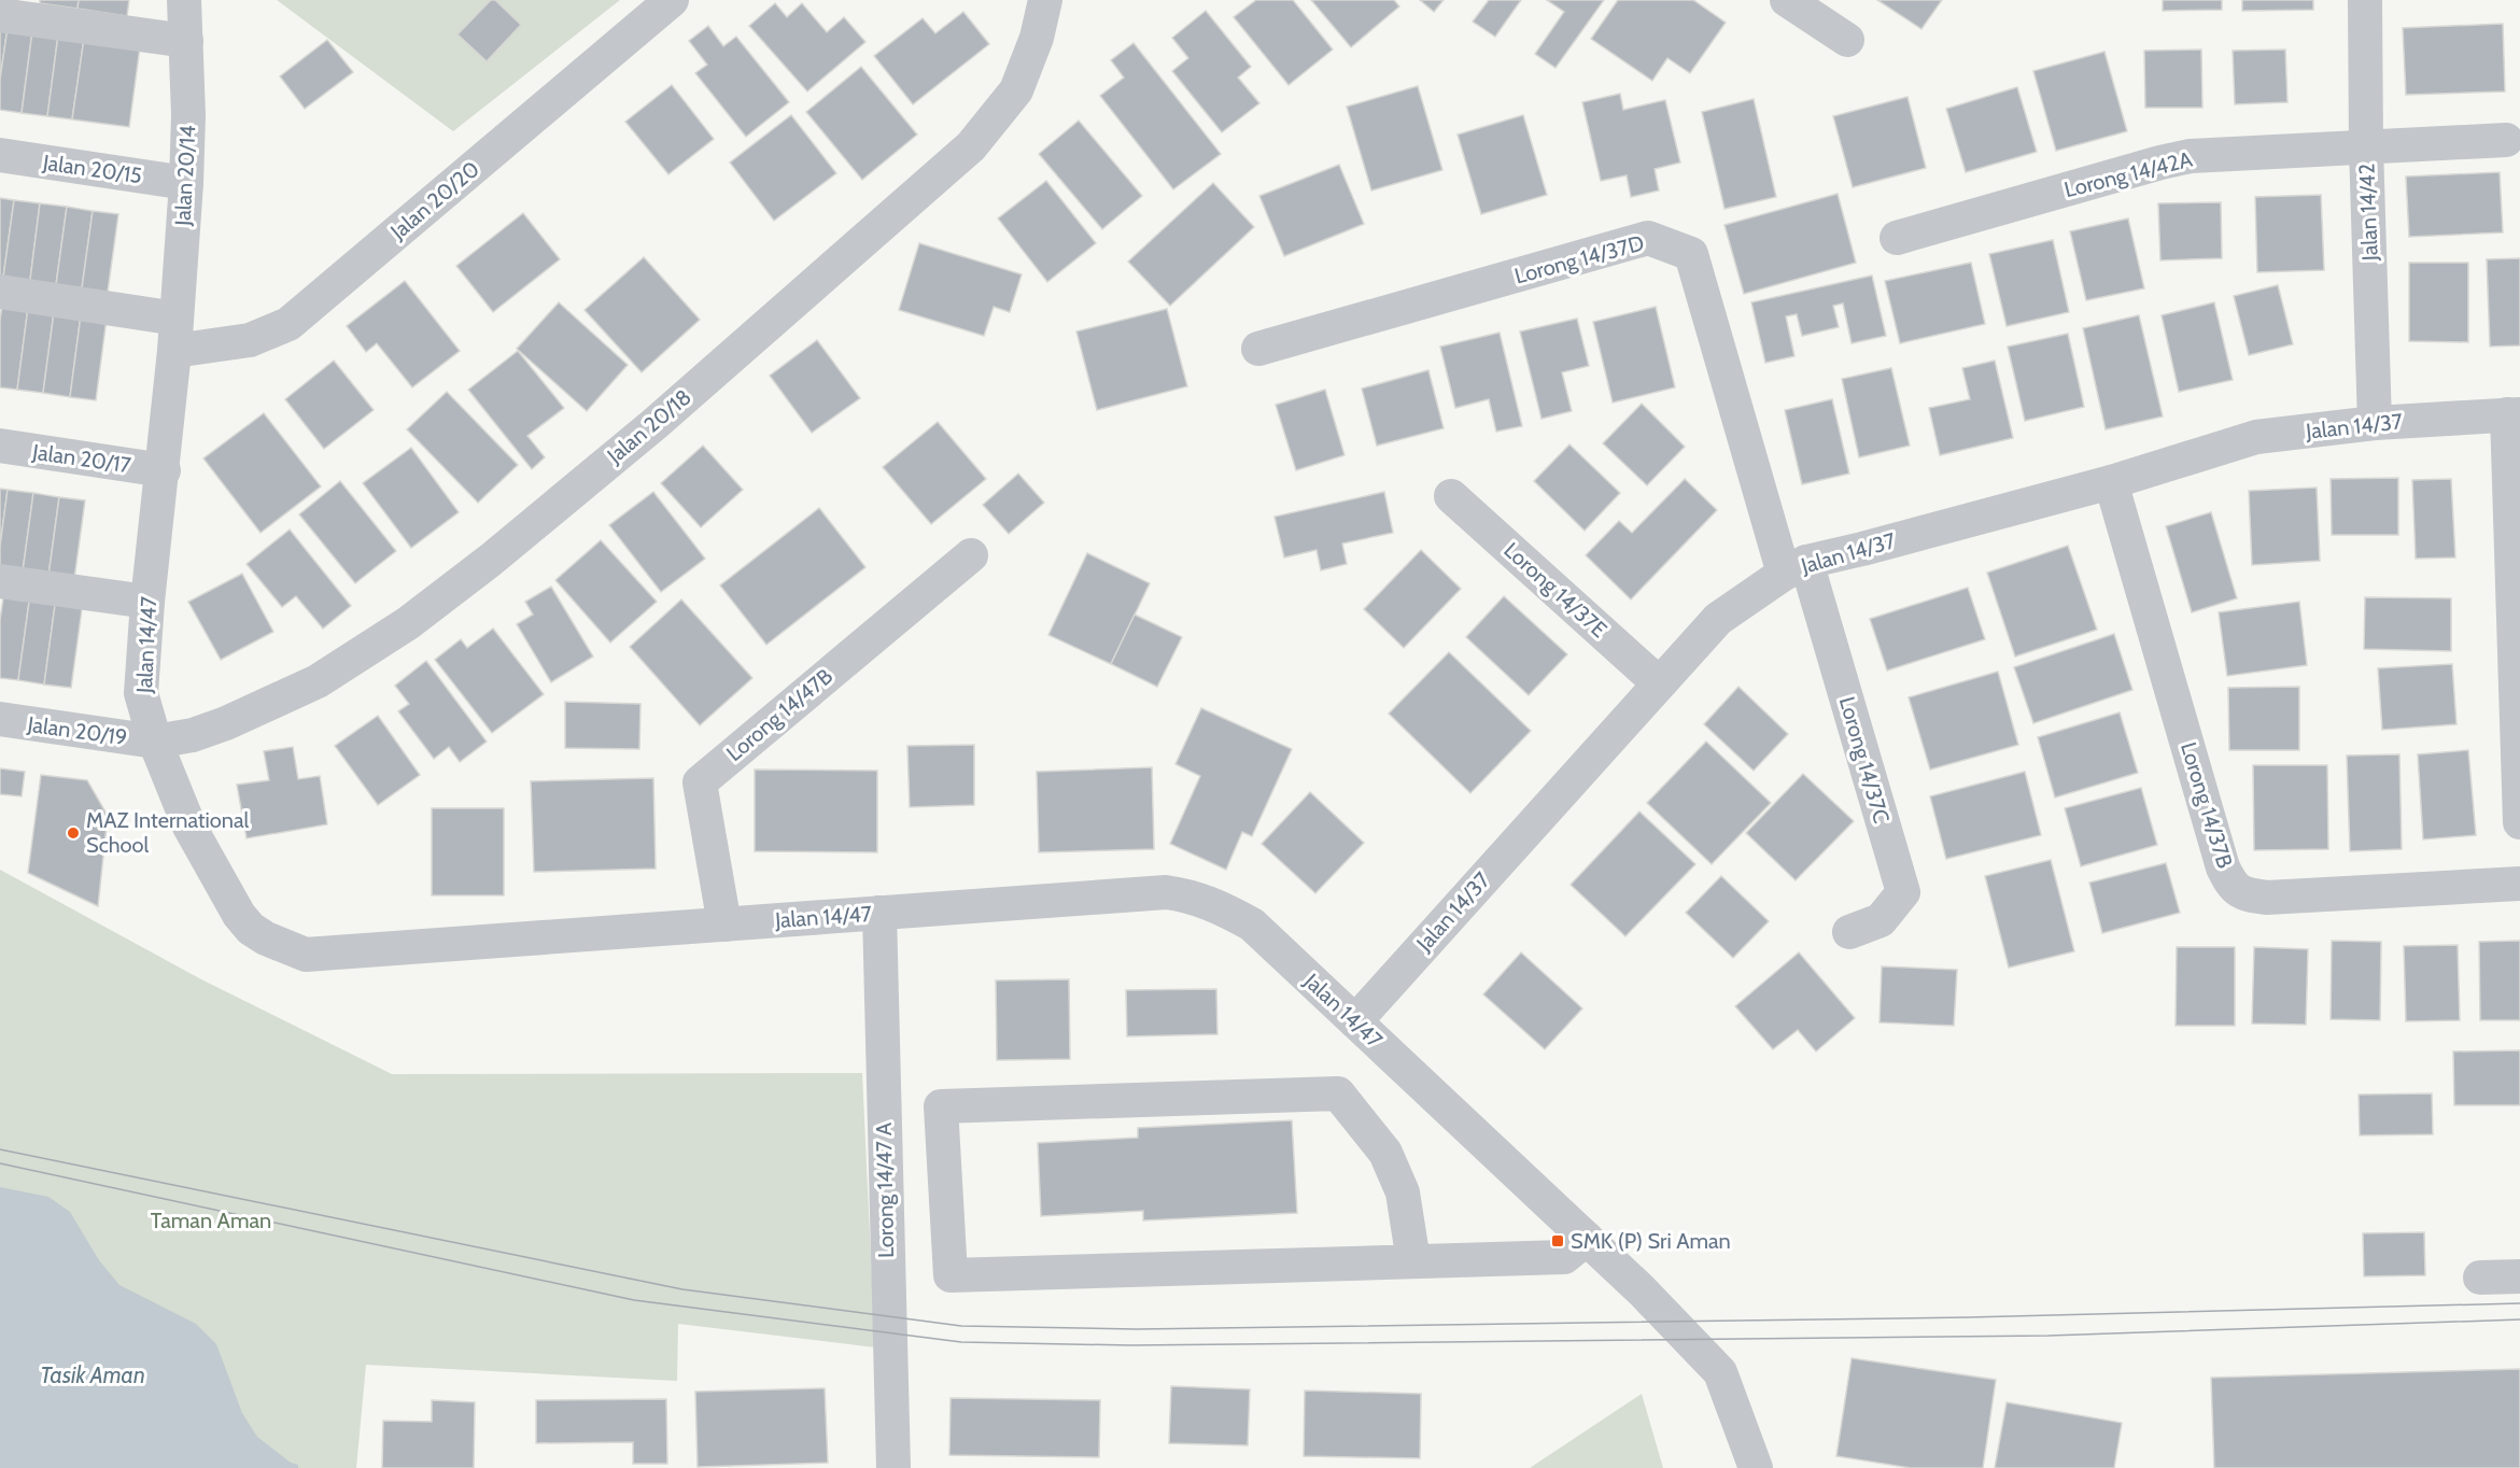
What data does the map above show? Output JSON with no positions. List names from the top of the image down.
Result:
{
  "streets": {
    "street": [
      "Jalan 20/15",
      "Lorong 14/42A",
      "Jalan 20/14",
      "Jalan 20/20",
      "Jalan 14/42",
      "Lorong 14/37D",
      "Jalan 20/18",
      "Jalan 14/37",
      "Jalan 20/17",
      "Lorong 14/37E",
      "Jalan 14/47",
      "Lorong 14/47B",
      "Jalan 20/19",
      "Lorong 14/37C",
      "Lorong 14/37B",
      "Lorong 14/47 A"
    ]
  },
  "crossings": [
    ["Jalan 20/15", "Jalan 20/14"],
    ["Lorong 14/42A", "Jalan 14/42"],
    ["Jalan 20/14", "Jalan 20/20"],
    ["Jalan 20/14", "Jalan 14/47"],
    ["Jalan 20/20", "Jalan 14/47"],
    ["Jalan 14/42", "Jalan 14/37"],
    ["Lorong 14/37D", "Jalan 14/37"],
    ["Lorong 14/37D", "Lorong 14/37C"],
    ["Jalan 20/18", "Jalan 14/47"],
    ["Jalan 20/18", "Jalan 20/19"],
    ["Jalan 14/37", "Lorong 14/37E"],
    ["Jalan 14/37", "Jalan 14/47"],
    ["Jalan 14/37", "Lorong 14/37C"],
    ["Jalan 14/37", "Lorong 14/37B"],
    ["Jalan 20/17", "Jalan 14/47"],
    ["Jalan 14/47", "Lorong 14/47B"],
    ["Jalan 14/47", "Jalan 20/19"],
    ["Jalan 14/47", "Lorong 14/47 A"]
  ],
  "water": ["Tasik Aman"],
  "parks": ["Taman Aman"],
  "places": {
    "other": ["MAZ International School"],
    "transit": ["SMK (P) Sri Aman"]
  }
}
